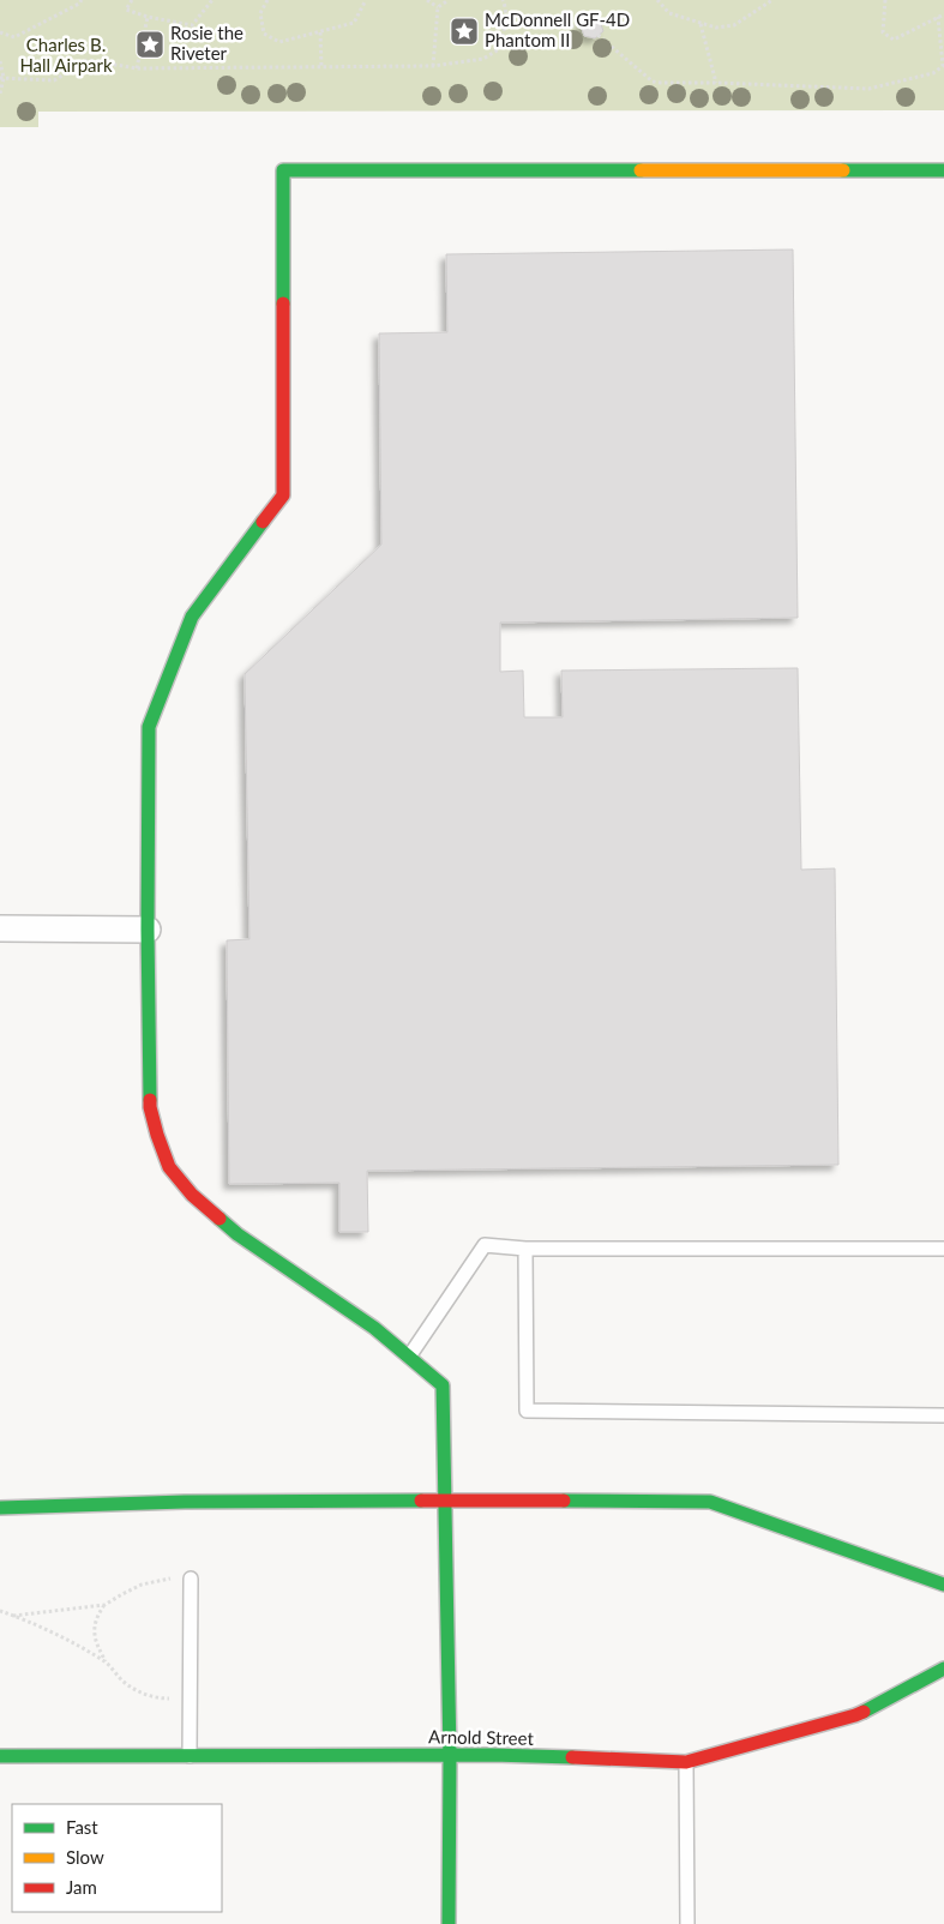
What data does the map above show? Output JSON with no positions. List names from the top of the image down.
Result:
{
  "streets": {
    "street": ["Arnold Street"]
  },
  "parks": ["Charles B. Hall Airpark"],
  "places": {
    "place": ["McDonnell GF-4D Phantom II", "Rosie the Riveter"]
  },
  "legend": ["Fast", "Slow", "Jam"]
}
